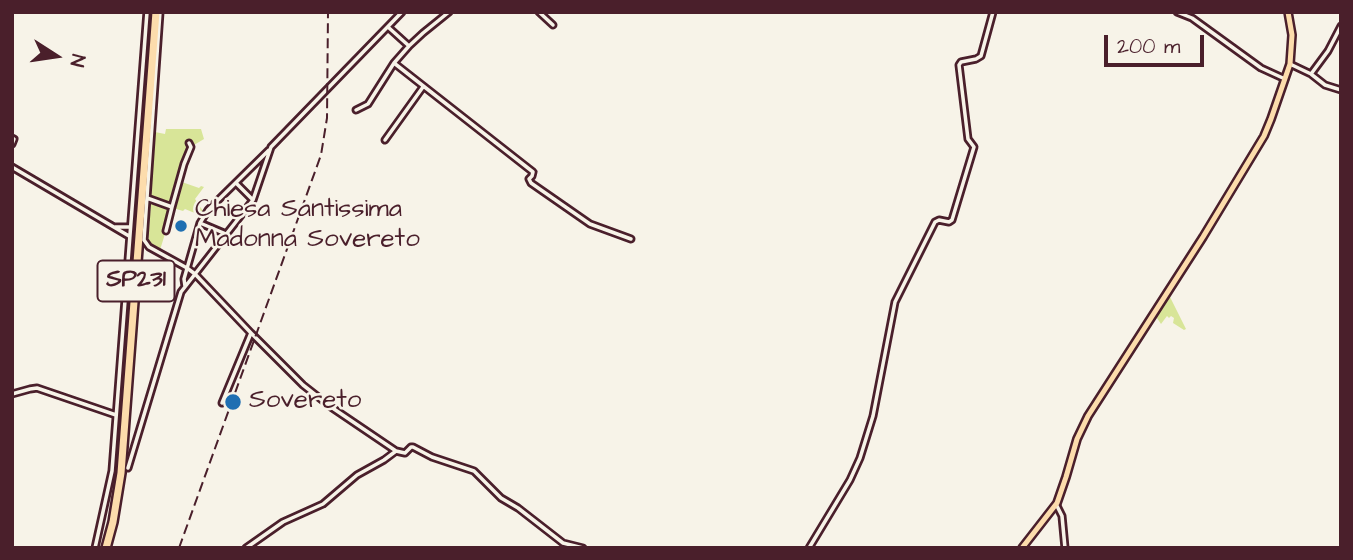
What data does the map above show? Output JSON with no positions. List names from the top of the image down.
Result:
{
  "streets": {
    "highway": ["SP231"]
  },
  "places": ["Chiesa Santissima Madonna Sovereto", "Sovereto"],
  "scale_bar": "200 m",
  "north": "right"
}
